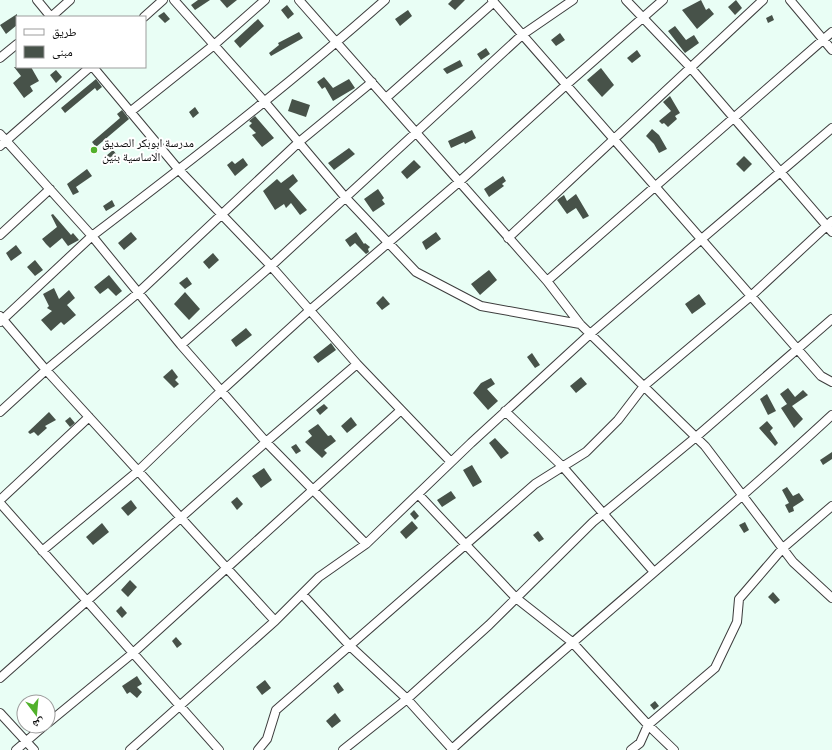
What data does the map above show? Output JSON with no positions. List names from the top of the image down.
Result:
{
  "places": ["مدرسة ابوبكر الصديق الاساسية بنين"],
  "legend": ["طريق", "مبنى"],
  "north": "bottom"
}
